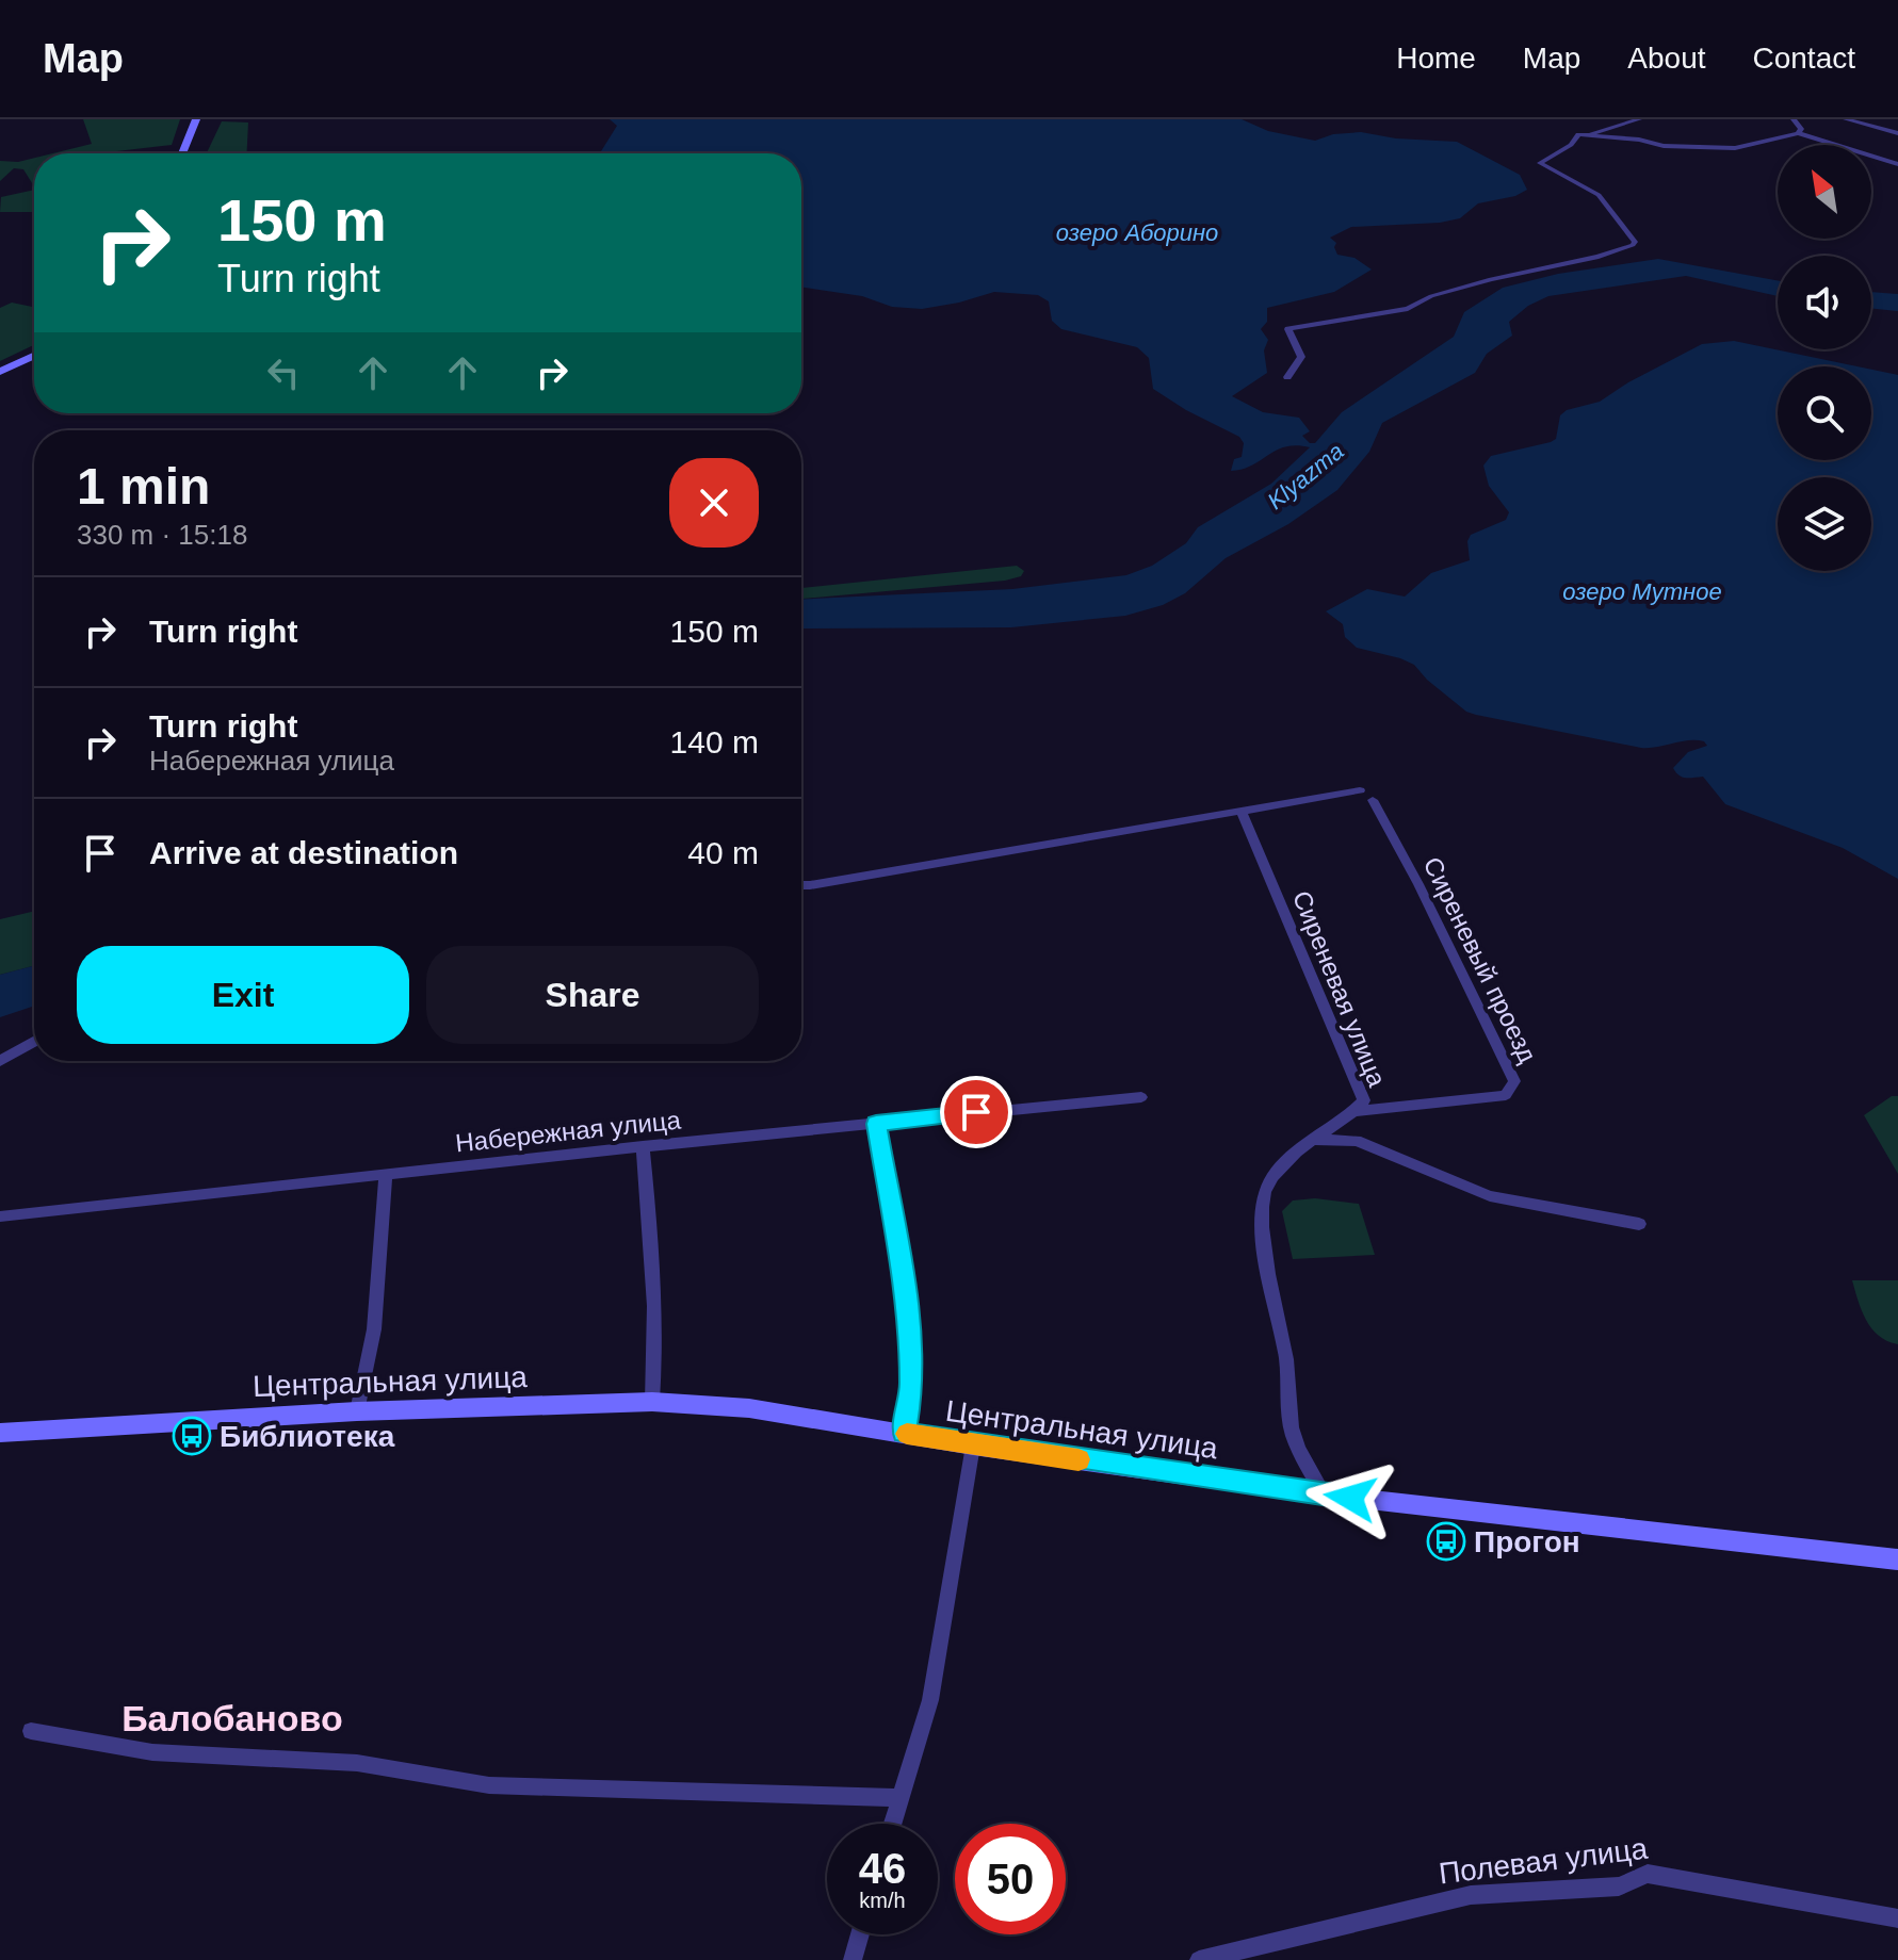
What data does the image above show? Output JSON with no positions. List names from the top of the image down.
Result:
{
  "streets": {
    "main road": ["Центральная улица"],
    "street": [
      "Сиреневый проезд",
      "Сиреневая улица",
      "Набережная улица",
      "Полевая улица"
    ]
  },
  "crossings": [
    ["Сиреневый проезд", "Сиреневая улица"],
    ["Сиреневая улица", "Центральная улица"]
  ],
  "districts": ["Балобаново"],
  "water": ["озеро Аборино", "Klyazma", "озеро Мутное"],
  "places": {
    "bus stop": ["Библиотека", "Прогон"]
  },
  "north": "top left",
  "page": {
    "header": "Map",
    "nav": [
      "Home",
      "Map",
      "About",
      "Contact"
    ],
    "turn": ["150 m", "Turn right"],
    "heading": ["1 min", "330 m · 15:18"],
    "list": [
      {
        "name": "Turn right",
        "value": "150 m"
      },
      {
        "name": "Turn right",
        "note": "Набережная улица",
        "value": "140 m"
      },
      {
        "name": "Arrive at destination",
        "value": "40 m"
      }
    ],
    "buttons": ["Exit", "Share"],
    "speed": "46 km/h",
    "limit": "50"
  }
}
